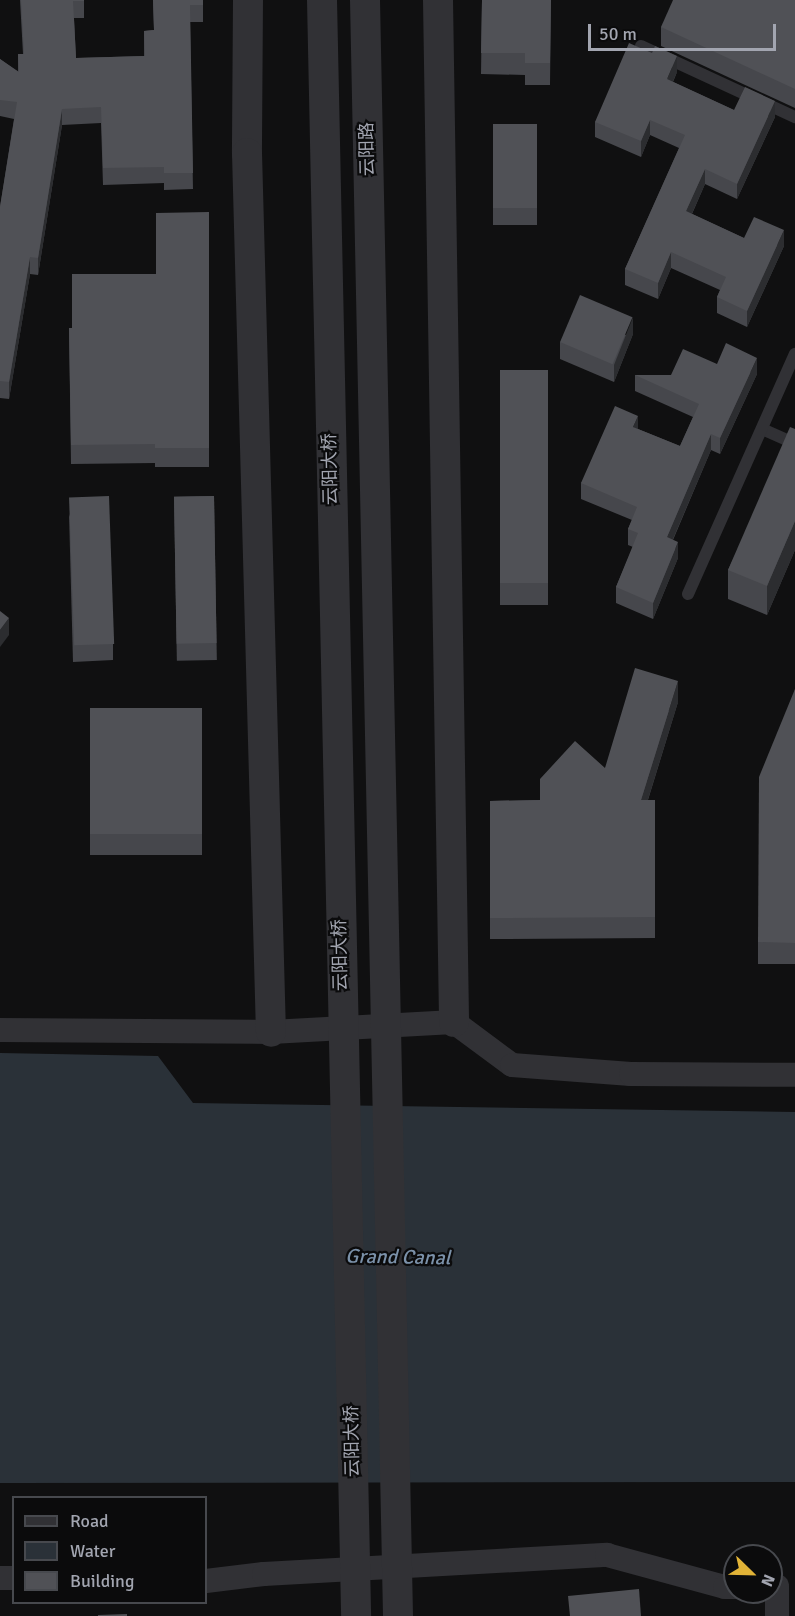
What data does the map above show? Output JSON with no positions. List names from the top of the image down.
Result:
{
  "streets": {
    "street": ["云阳路", "云阳大桥"]
  },
  "water": ["Grand Canal"],
  "legend": ["Road", "Water", "Building"],
  "scale_bar": "50 m",
  "north": "bottom right"
}
